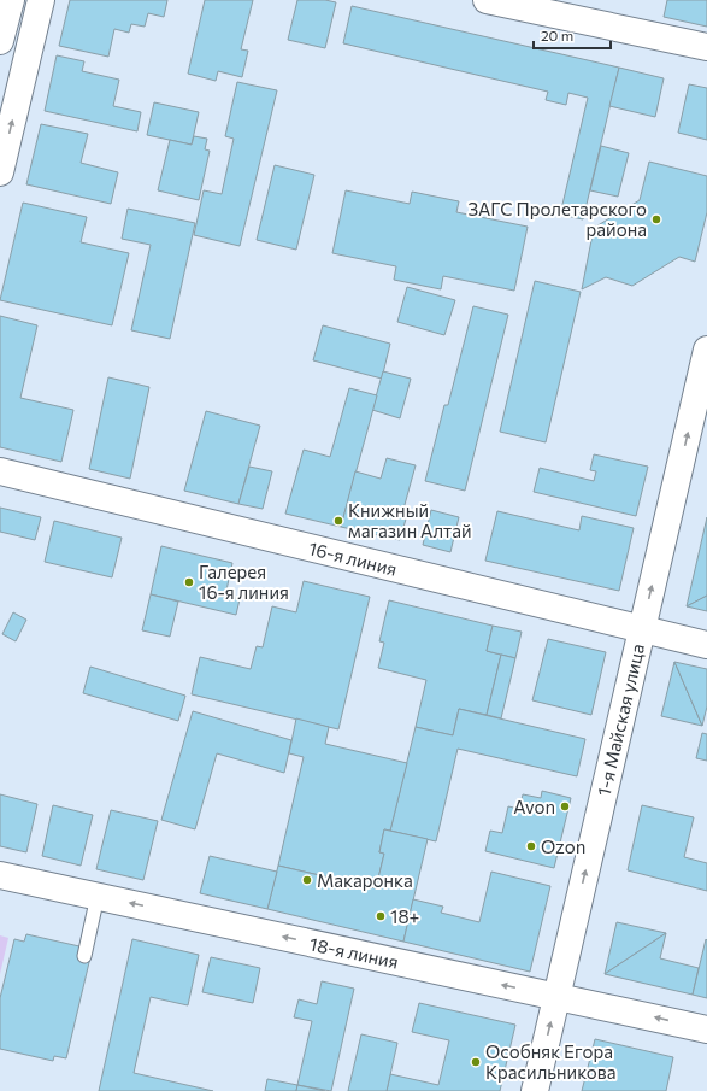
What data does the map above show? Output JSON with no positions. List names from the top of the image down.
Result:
{
  "streets": {
    "street": ["16-я линия", "1-я Майская улица", "18-я линия"]
  },
  "crossings": [
    ["16-я линия", "1-я Майская улица"],
    ["1-я Майская улица", "18-я линия"]
  ],
  "one_way": ["1-я Майская улица", "18-я линия"],
  "places": [
    "ЗАГС Пролетарского района",
    "Книжный магазин Алтай",
    "Галерея 16-я линия",
    "Avon",
    "Ozon",
    "Макаронка",
    "18+",
    "Особняк Егора Красильникова"
  ],
  "scale_bar": "20 m"
}
